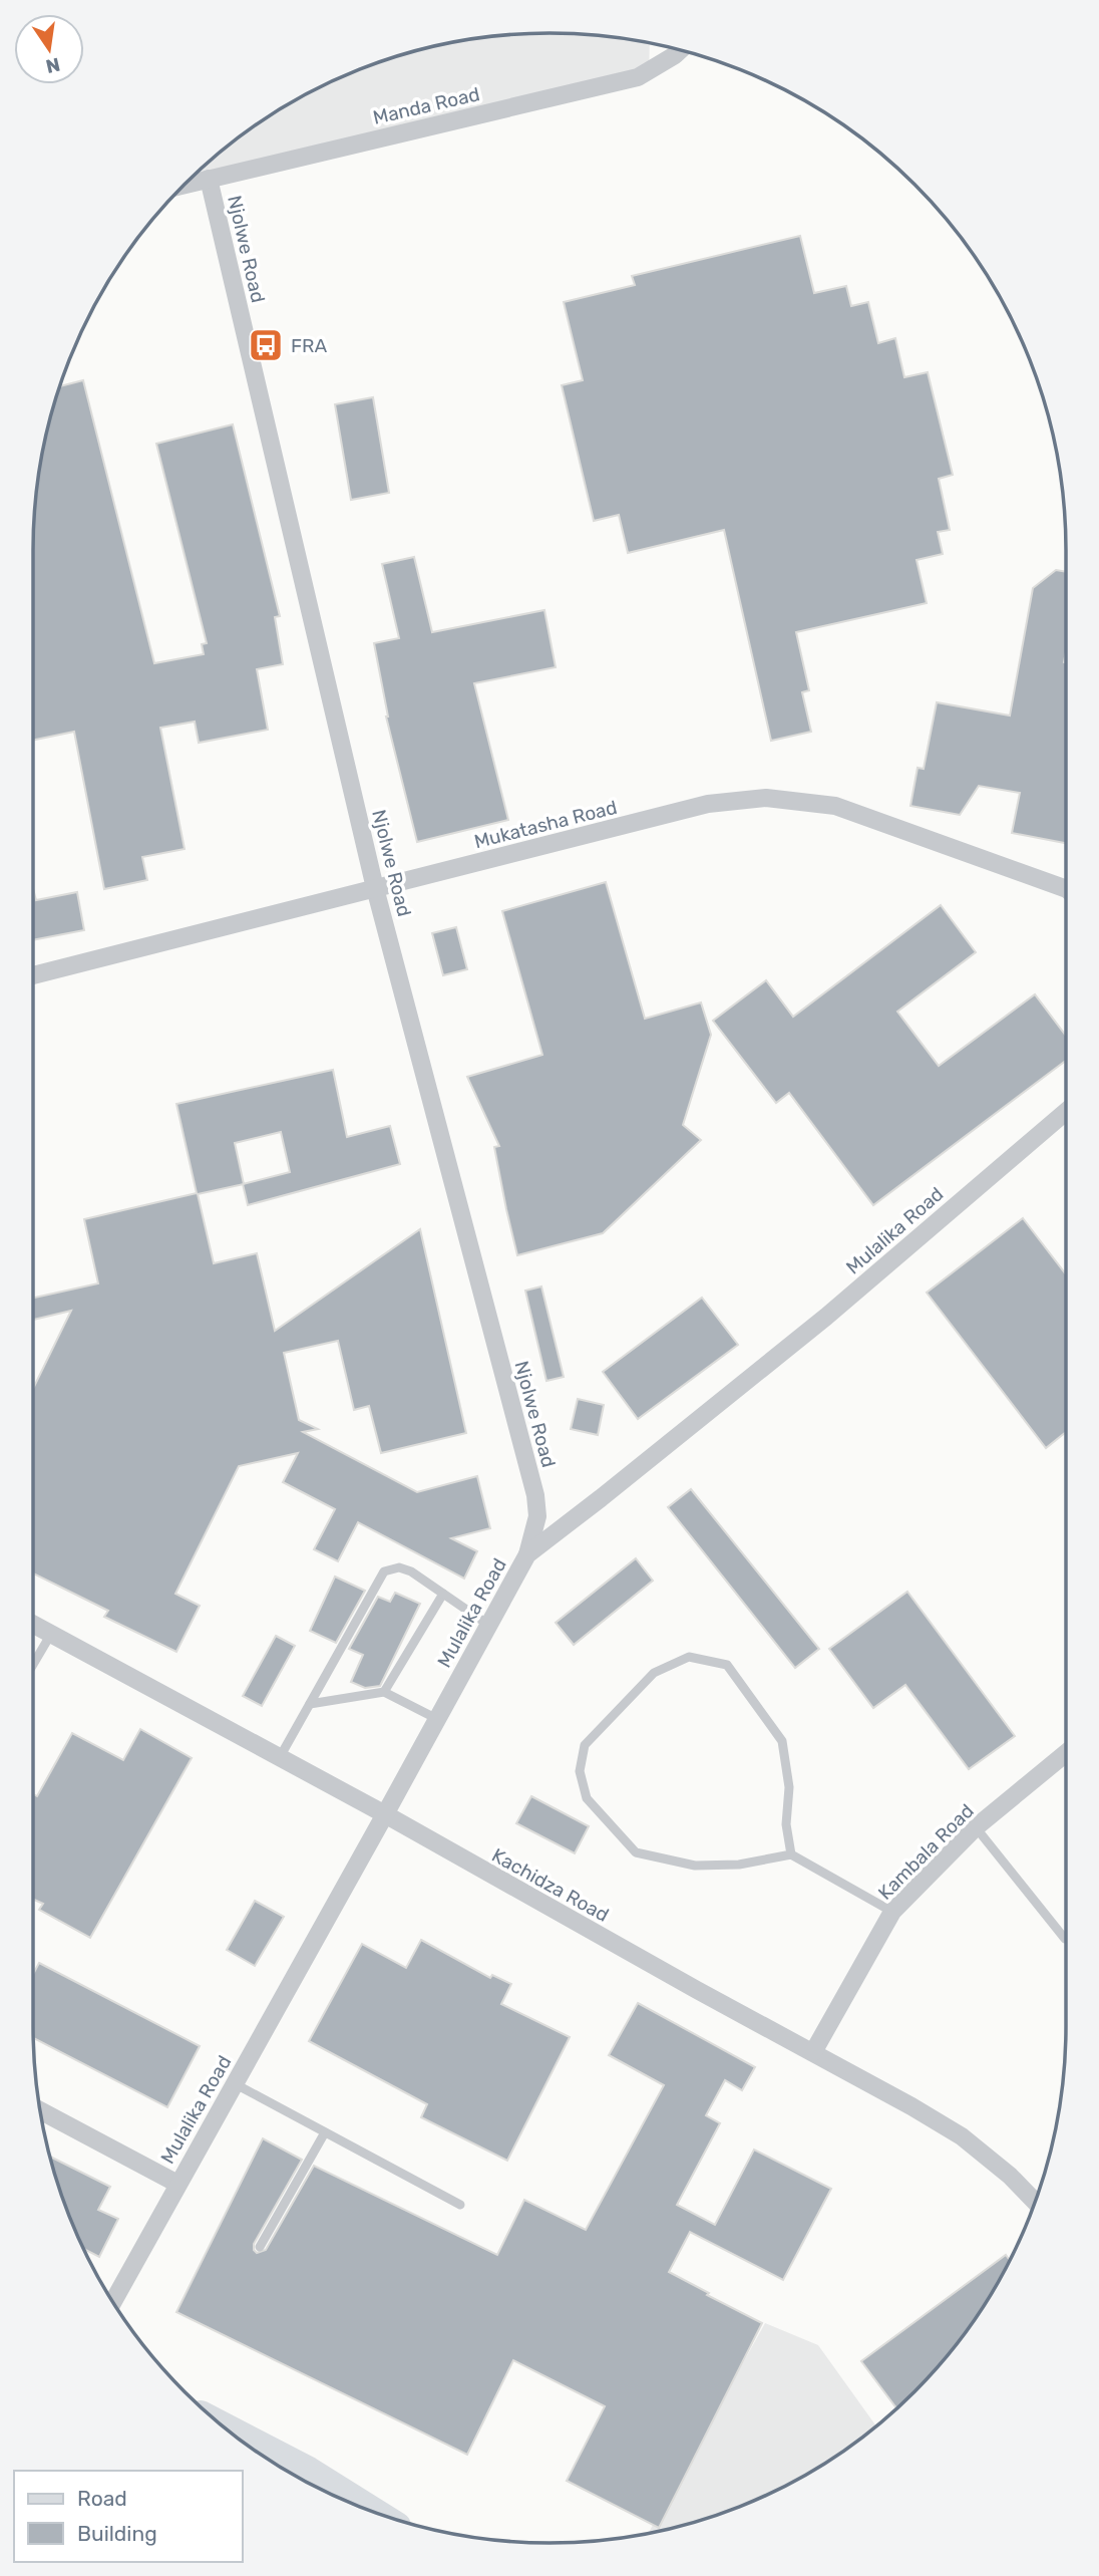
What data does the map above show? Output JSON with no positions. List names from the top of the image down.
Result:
{
  "streets": {
    "street": [
      "Manda Road",
      "Njolwe Road",
      "Mukatasha Road",
      "Mulalika Road",
      "Kambala Road",
      "Kachidza Road"
    ]
  },
  "crossings": [
    ["Manda Road", "Njolwe Road"],
    ["Njolwe Road", "Mukatasha Road"],
    ["Njolwe Road", "Mulalika Road"],
    ["Mulalika Road", "Kachidza Road"],
    ["Kambala Road", "Kachidza Road"]
  ],
  "places": {
    "bus stop": ["FRA"]
  },
  "legend": ["Road", "Building"],
  "north": "bottom"
}
